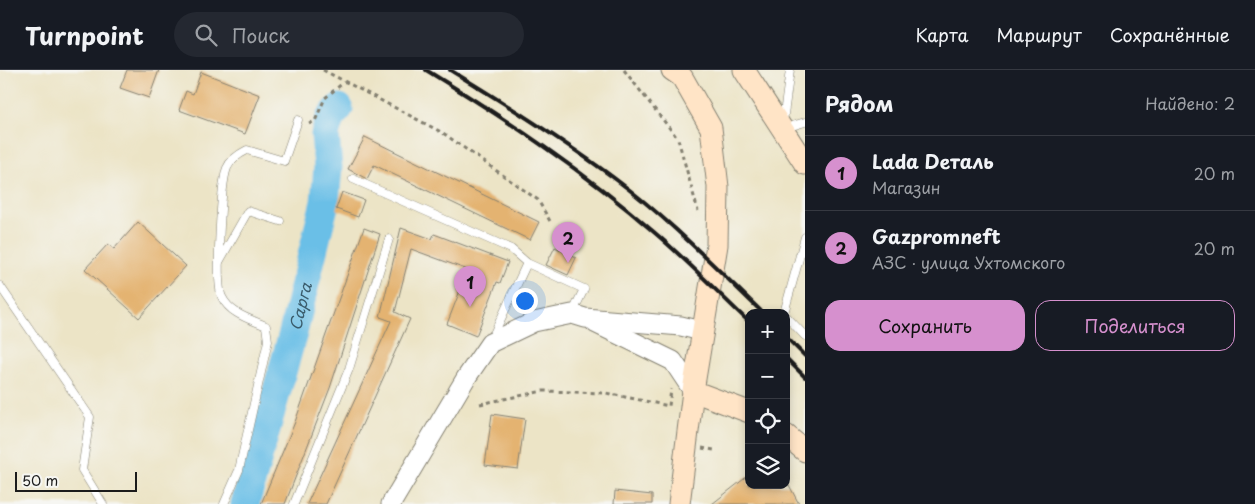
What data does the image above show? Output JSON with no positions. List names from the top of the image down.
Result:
{
  "water": ["Сарга"],
  "scale_bar": "50 m",
  "page": {
    "header": "Turnpoint",
    "search": "Поиск",
    "nav": ["Карта", "Маршрут", "Сохранённые"],
    "heading": ["Рядом", "Найдено: 2"],
    "list": [
      {
        "mark": "1",
        "name": "Lada Dеталь",
        "note": "Магазин",
        "value": "20 m"
      },
      {
        "mark": "2",
        "name": "Gazpromneft",
        "note": "АЗС · улица Ухтомского",
        "value": "20 m"
      }
    ],
    "pins": ["2", "1"],
    "buttons": ["Сохранить", "Поделиться"],
    "map_buttons": ["+", "−"],
    "scale": "50 m"
  }
}
